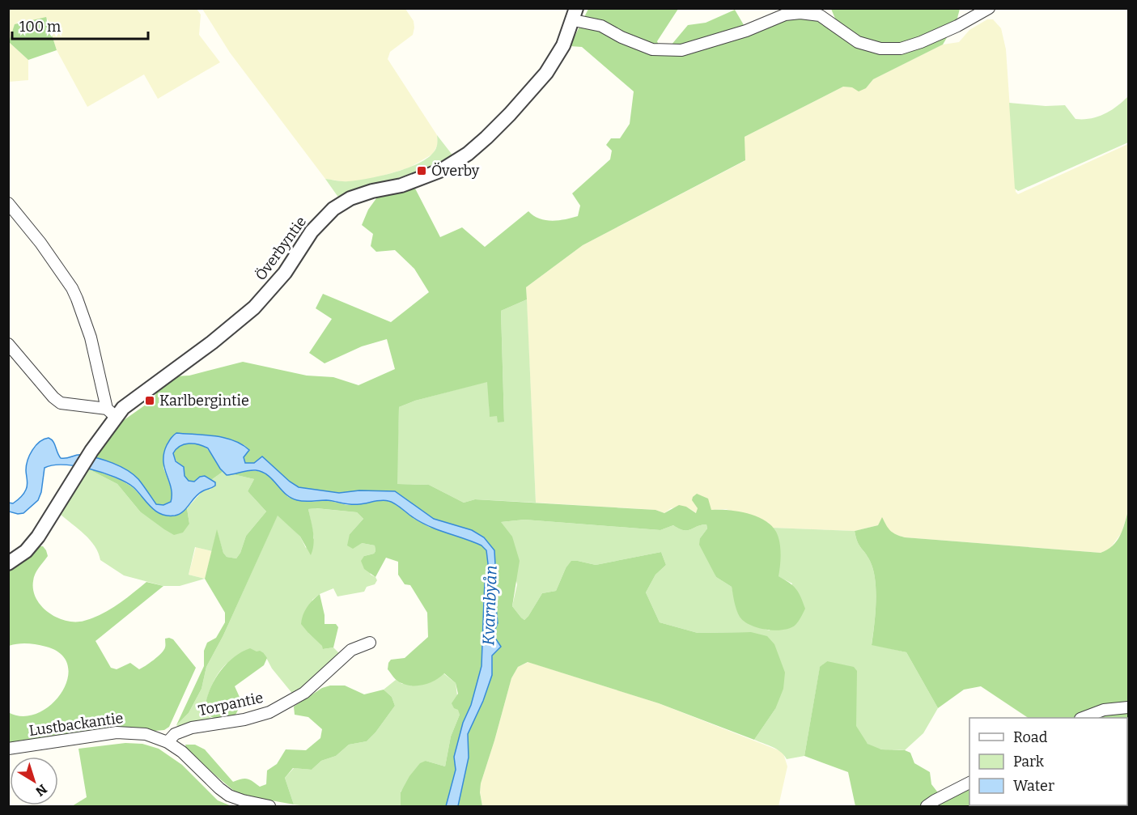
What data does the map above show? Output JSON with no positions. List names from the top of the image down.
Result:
{
  "streets": {
    "street": ["Överbyntie", "Torpantie", "Lustbackantie"]
  },
  "crossings": [
    ["Torpantie", "Lustbackantie"]
  ],
  "water": ["Kvarnbyån"],
  "places": {
    "transit": ["Överby", "Karlbergintie"]
  },
  "legend": ["Road", "Park", "Water"],
  "scale_bar": "100 m",
  "north": "bottom right"
}
